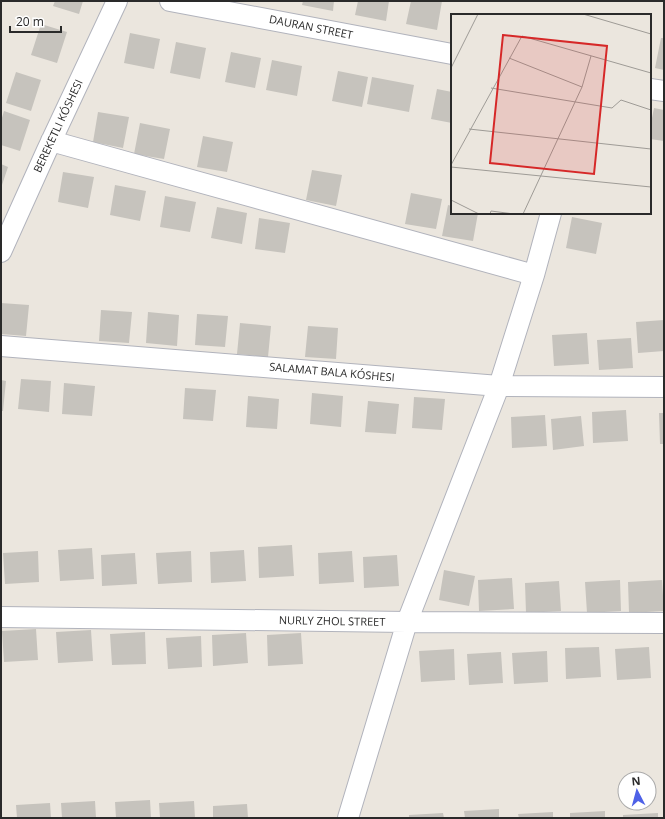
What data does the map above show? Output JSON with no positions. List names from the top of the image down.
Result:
{
  "streets": {
    "street": [
      "DAURAN STREET",
      "BEREKETLI KÓSHESI",
      "SALAMAT BALA KÓSHESI",
      "NURLY ZHOL STREET"
    ]
  },
  "scale_bar": "20 m",
  "north": "top"
}
